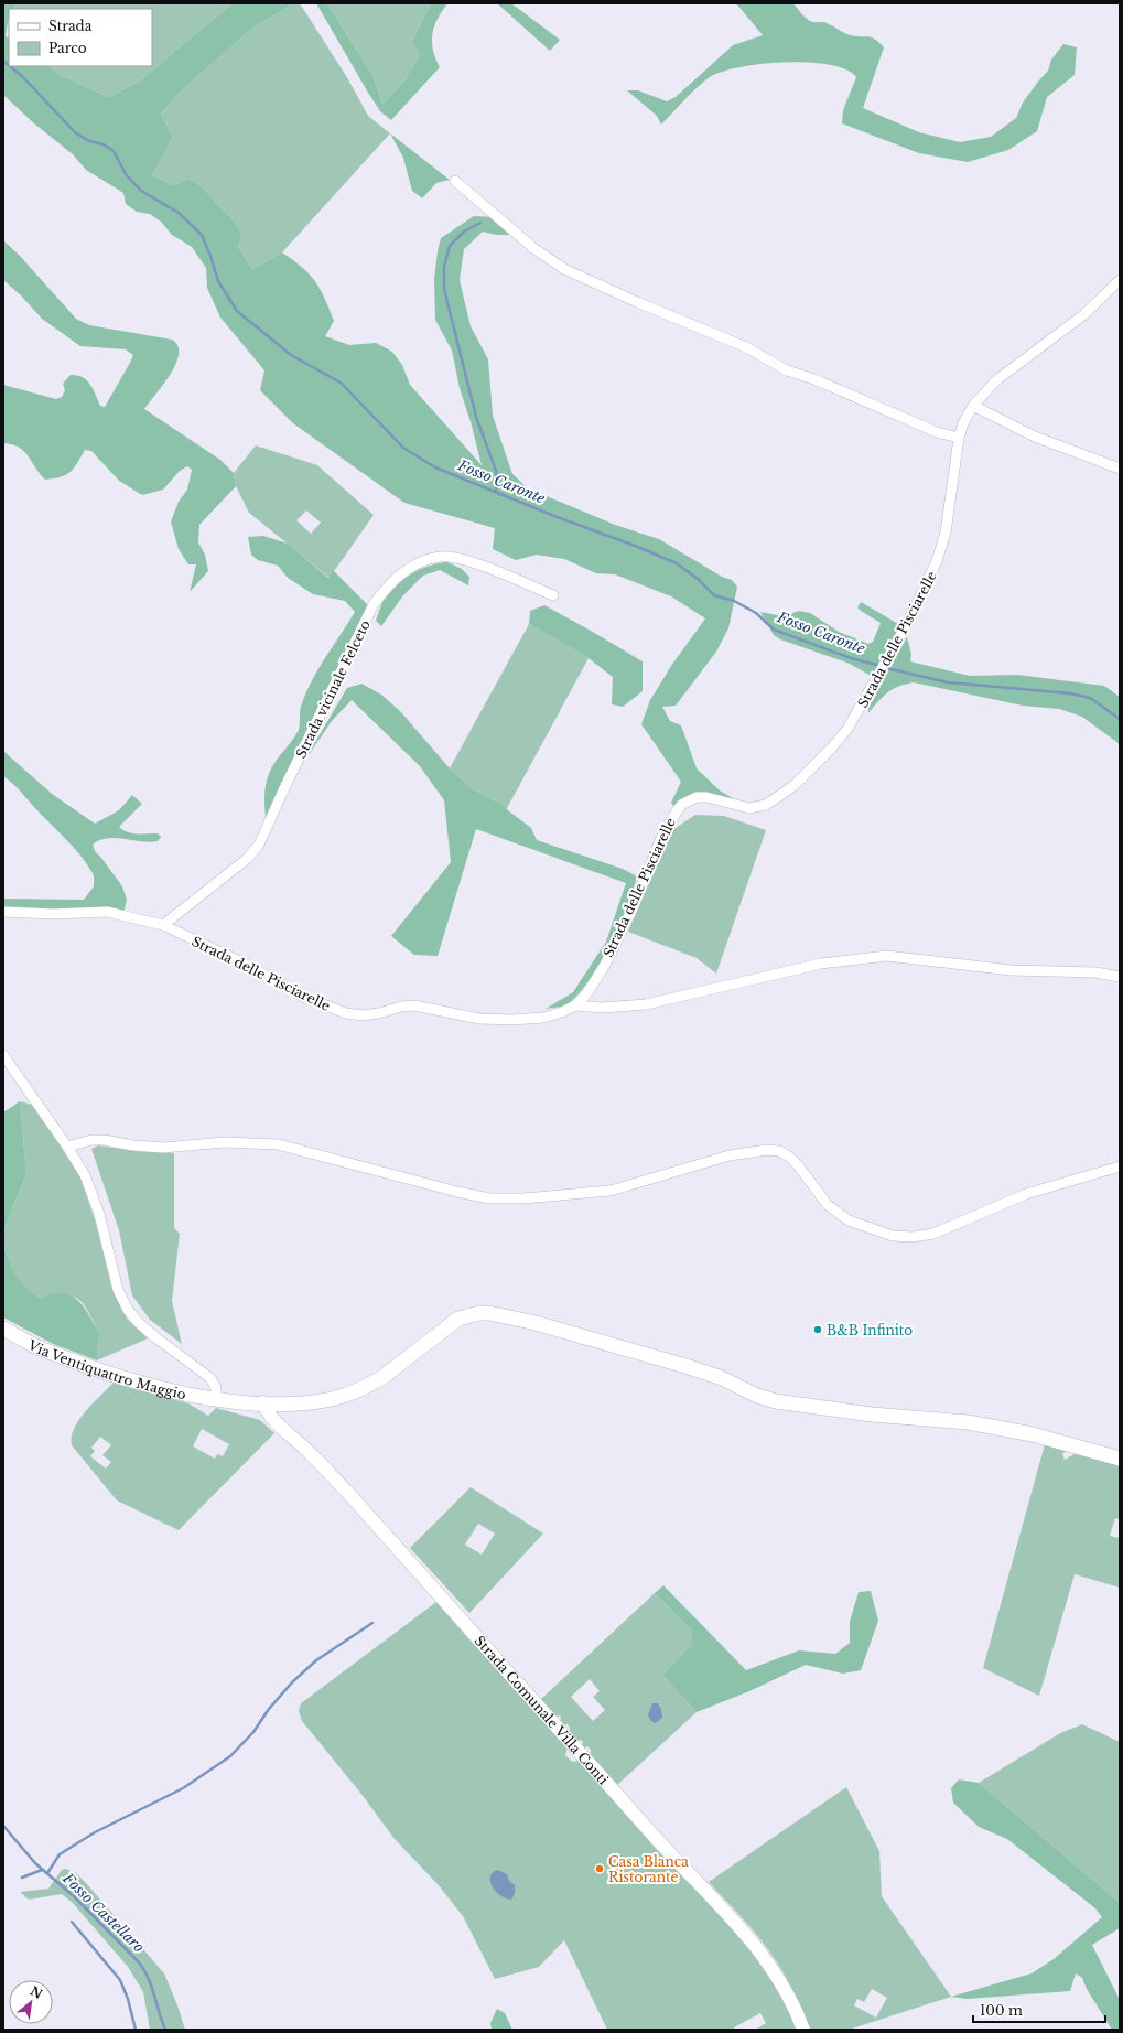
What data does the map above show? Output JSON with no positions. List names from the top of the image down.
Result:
{
  "streets": {
    "main road": ["Via Ventiquattro Maggio"],
    "street": ["Strada delle Pisciarelle", "Strada vicinale Felceto", "Strada Comunale Villa Conti"]
  },
  "crossings": [
    ["Strada delle Pisciarelle", "Strada vicinale Felceto"],
    ["Via Ventiquattro Maggio", "Strada Comunale Villa Conti"]
  ],
  "water": ["Fosso Caronte", "Fosso Castellaro"],
  "places": ["B&B Infinito", "Casa Blanca Ristorante"],
  "legend": ["Strada", "Parco"],
  "scale_bar": "100 m",
  "north": "top right"
}
